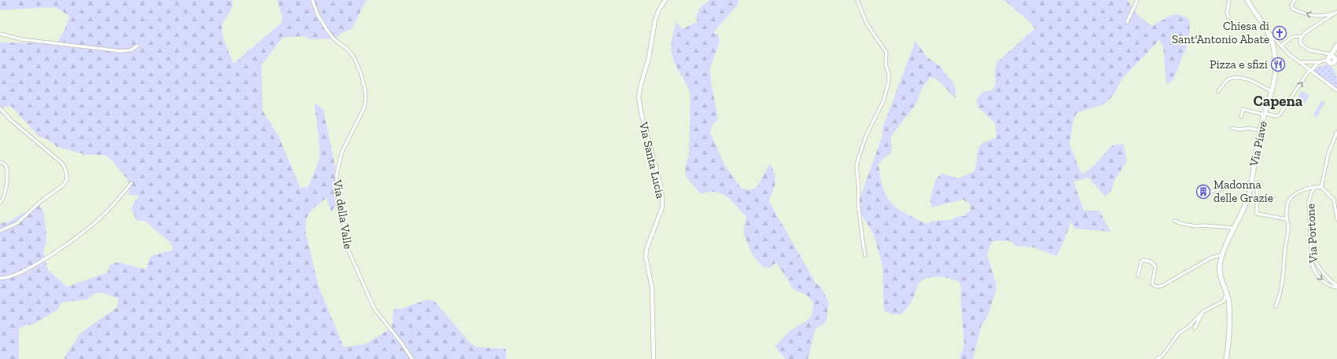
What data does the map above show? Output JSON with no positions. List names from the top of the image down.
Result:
{
  "streets": {
    "main road": ["Via Piave"],
    "street": ["Via Santa Lucia", "Via della Valle", "Via Portone"]
  },
  "districts": ["Capena"],
  "places": {
    "church": ["Chiesa di Sant'Antonio Abate"],
    "restaurant": ["Pizza e sfizi"],
    "building": ["Madonna delle Grazie"]
  }
}
